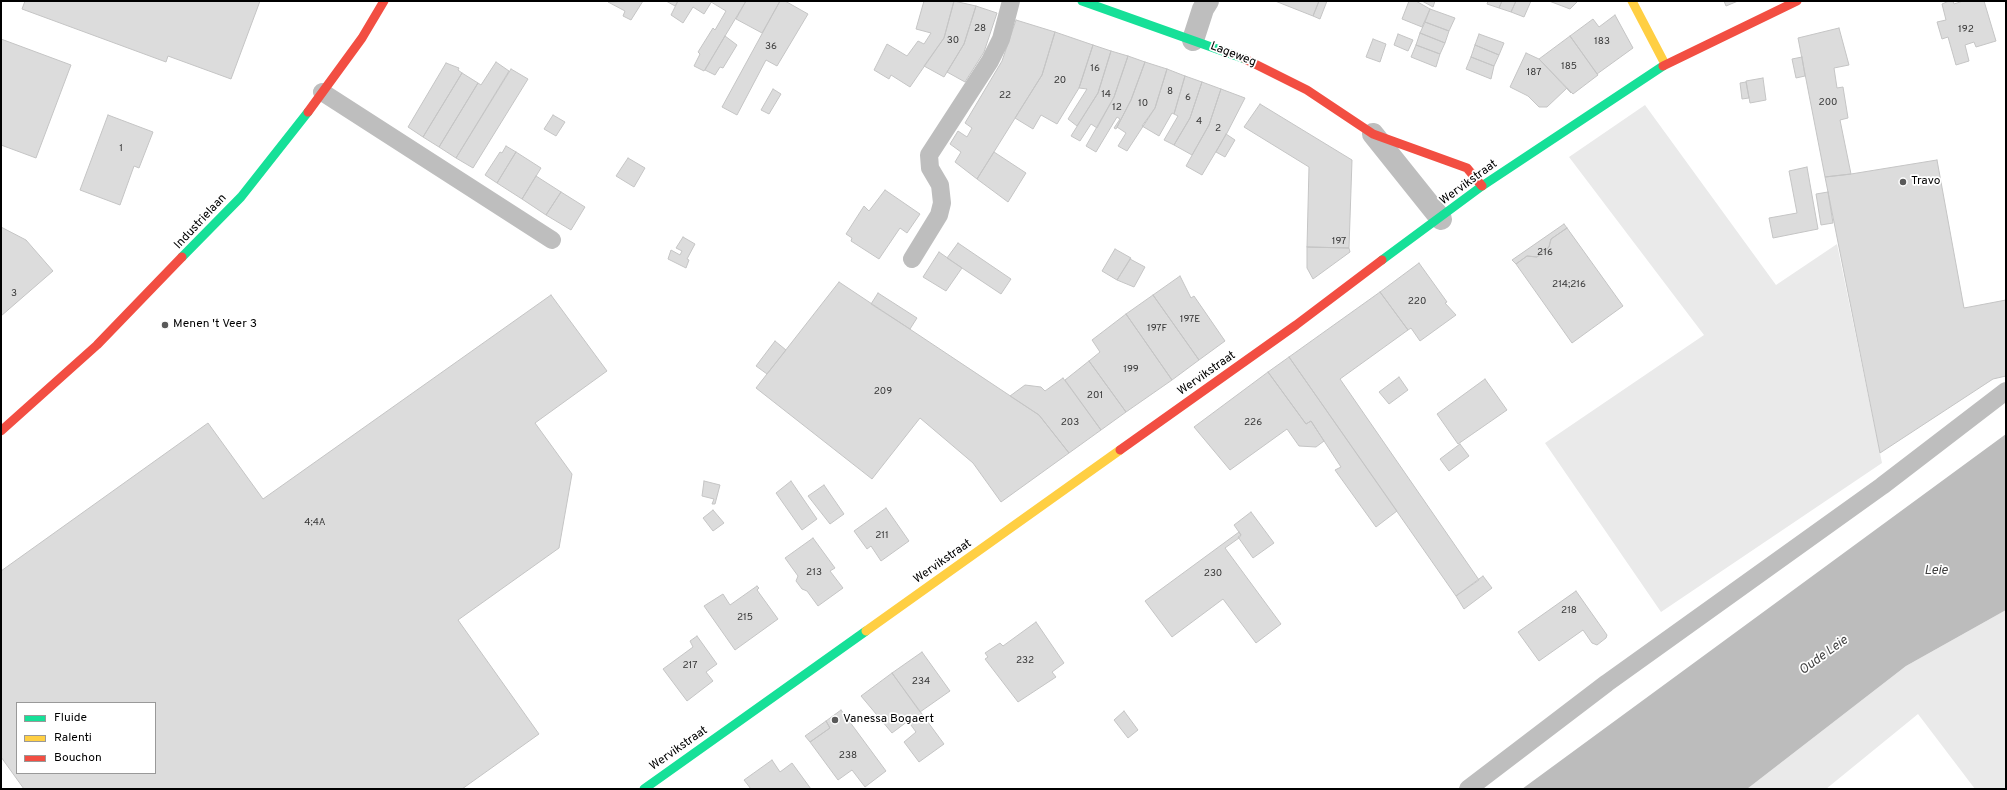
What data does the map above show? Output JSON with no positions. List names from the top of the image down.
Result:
{
  "streets": {
    "street": ["Lageweg", "Wervikstraat", "Industrielaan"]
  },
  "crossings": [
    ["Lageweg", "Wervikstraat"]
  ],
  "water": ["Leie", "Oude Leie"],
  "places": ["Travo", "Menen 't Veer 3", "Vanessa Bogaert"],
  "house_numbers": [
    "28",
    "192",
    "30",
    "183",
    "36",
    "185",
    "16",
    "187",
    "20",
    "8",
    "14",
    "22",
    "6",
    "200",
    "10",
    "12",
    "4",
    "2",
    "1",
    "197",
    "216",
    "214;216",
    "3",
    "220",
    "197E",
    "197F",
    "199",
    "209",
    "201",
    "203",
    "226",
    "4;4A",
    "211",
    "213",
    "230",
    "218",
    "215",
    "232",
    "217",
    "234",
    "238"
  ],
  "legend": ["Fluide", "Ralenti", "Bouchon"]
}
